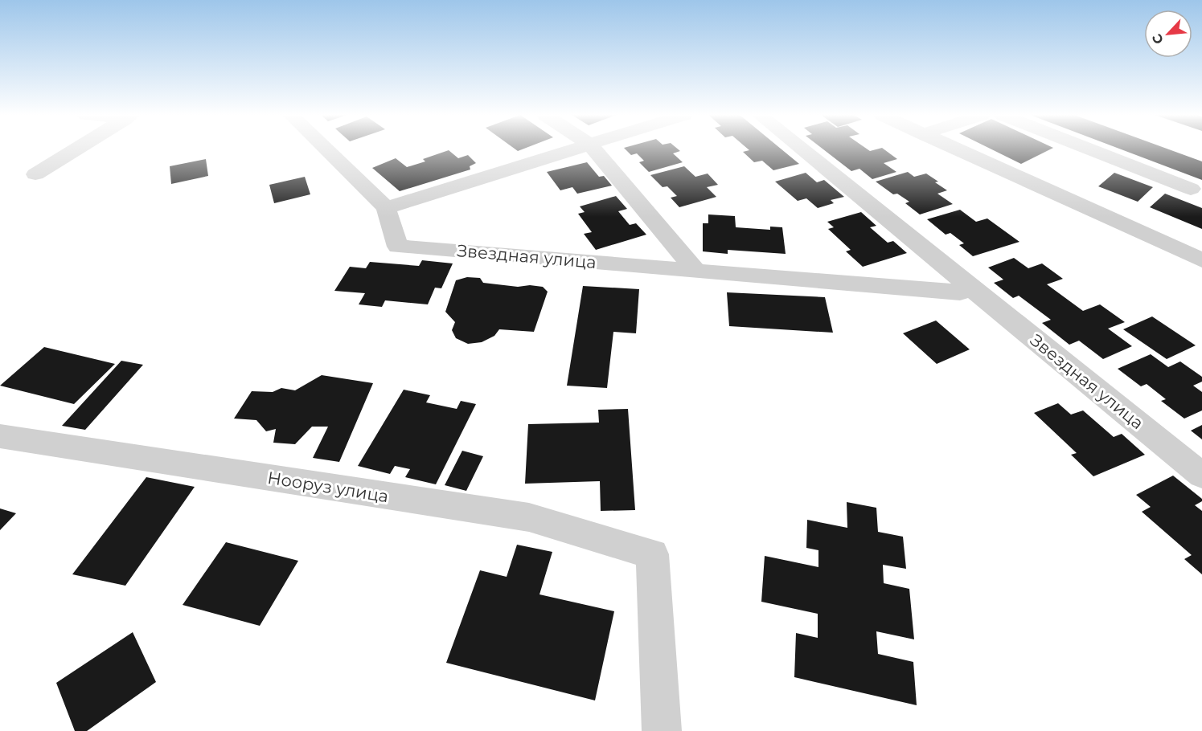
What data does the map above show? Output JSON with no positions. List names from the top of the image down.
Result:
{
  "streets": {
    "street": ["Звездная улица", "Нооруз улица"]
  },
  "north": "bottom left"
}
